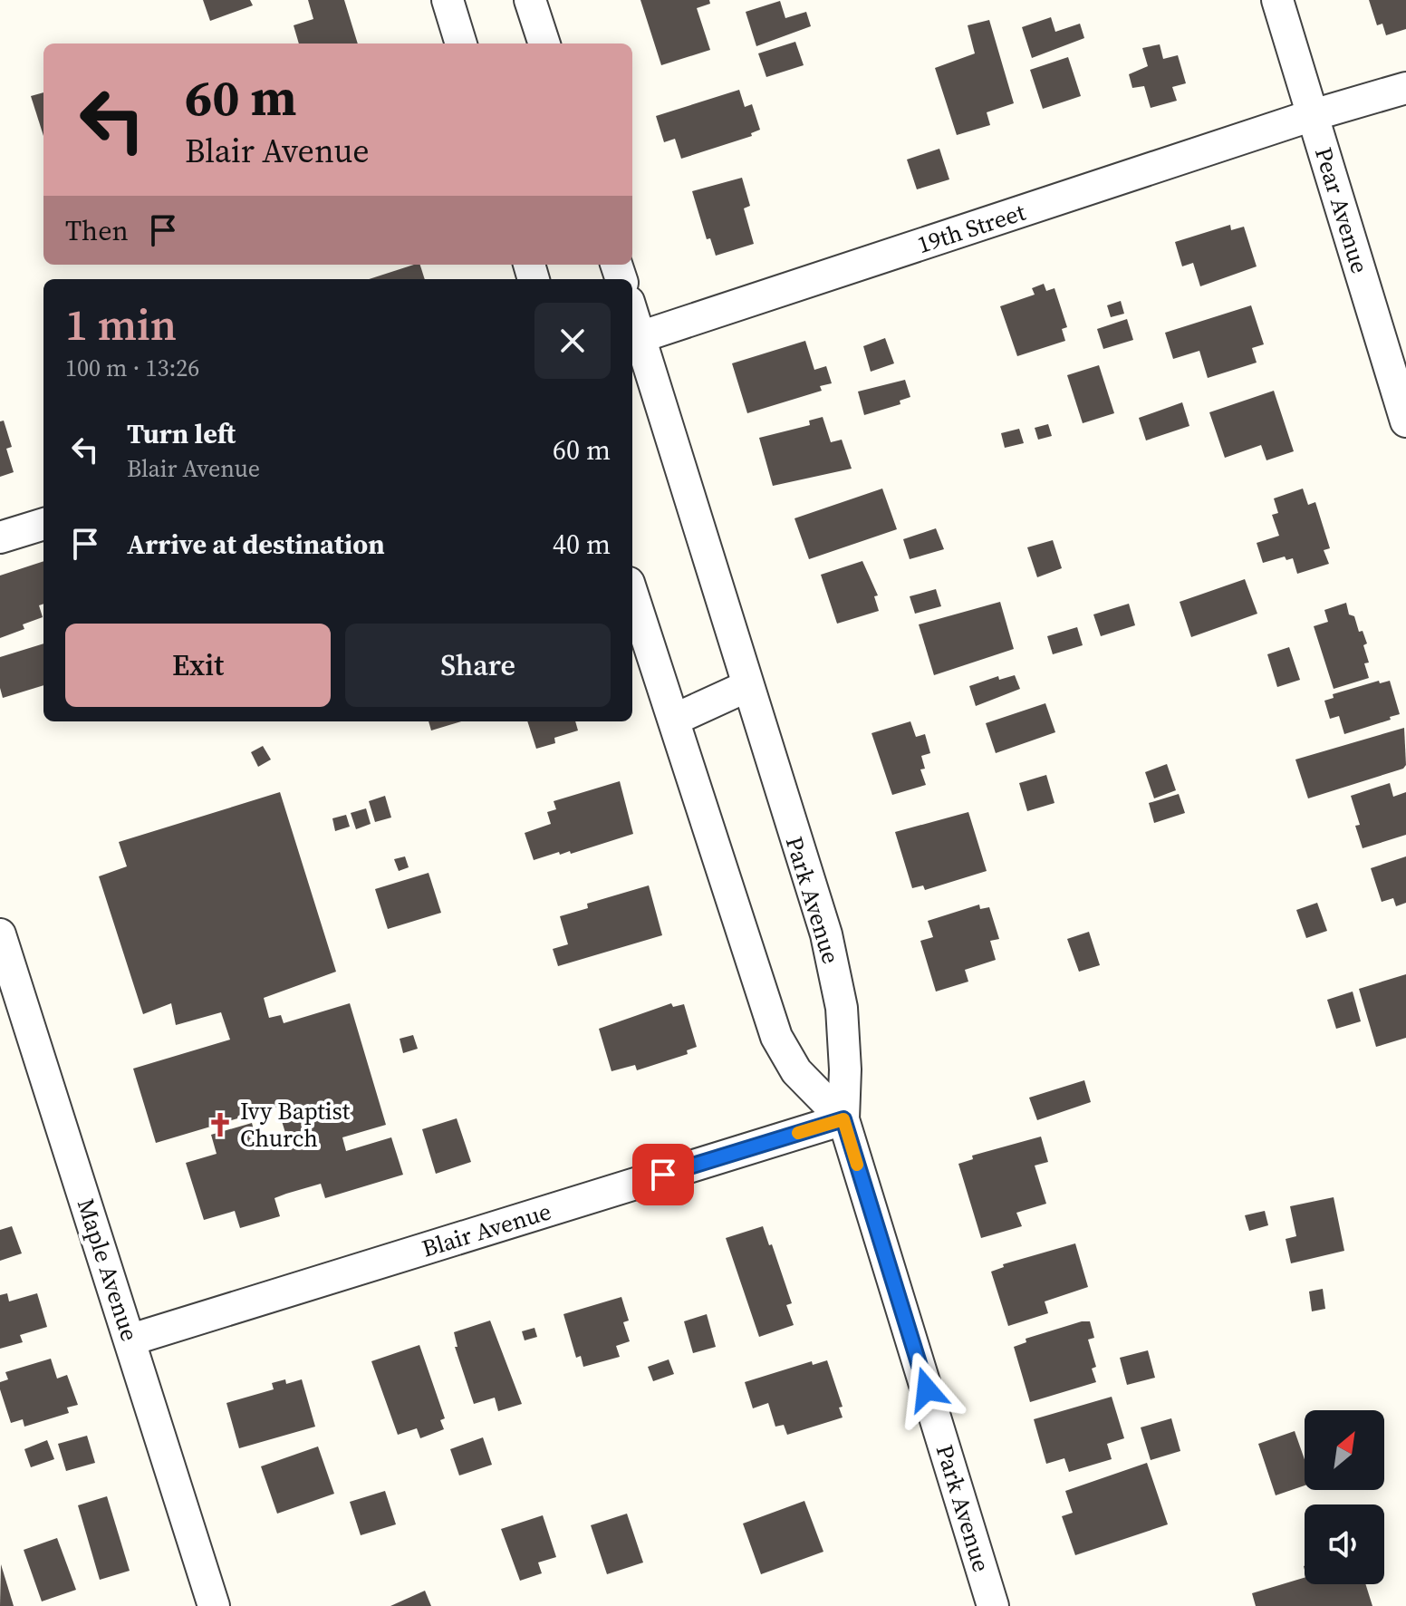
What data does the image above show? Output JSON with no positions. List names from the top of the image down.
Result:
{
  "streets": {
    "street": [
      "Pear Avenue",
      "19th Street",
      "Park Avenue",
      "Blair Avenue",
      "Maple Avenue"
    ]
  },
  "crossings": [
    ["Pear Avenue", "19th Street"],
    ["19th Street", "Park Avenue"],
    ["Park Avenue", "Blair Avenue"],
    ["Blair Avenue", "Maple Avenue"]
  ],
  "places": {
    "church": ["Ivy Baptist Church"]
  },
  "north": "top right",
  "page": {
    "turn": ["60 m", "Blair Avenue"],
    "then": "Then",
    "heading": ["1 min", "100 m · 13:26"],
    "list": [
      {
        "name": "Turn left",
        "note": "Blair Avenue",
        "value": "60 m"
      },
      {
        "name": "Arrive at destination",
        "value": "40 m"
      }
    ],
    "buttons": ["Exit", "Share"]
  }
}
